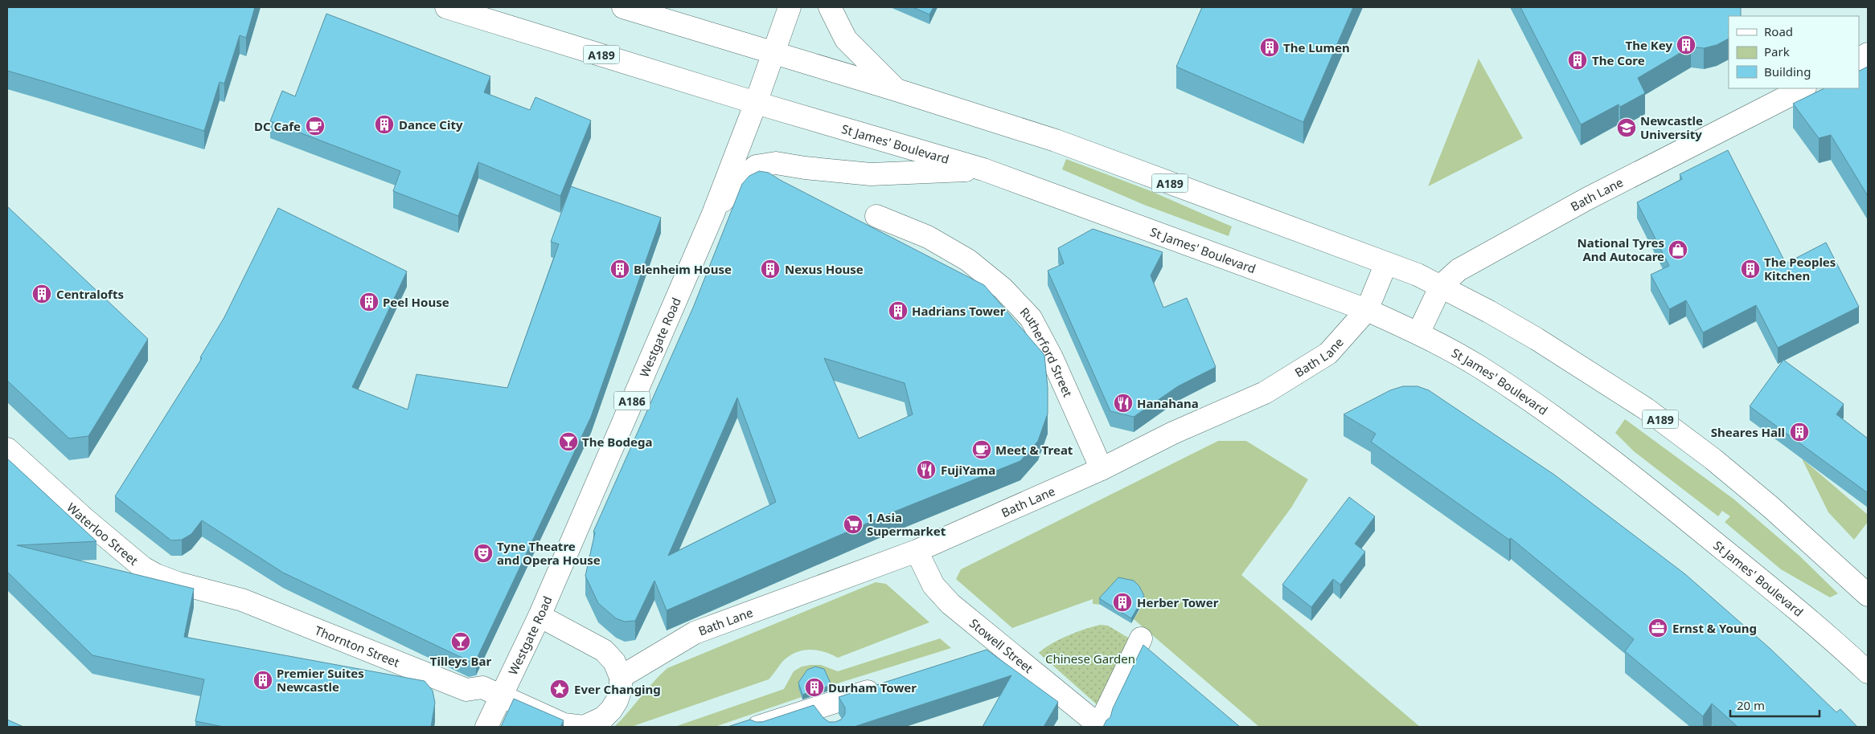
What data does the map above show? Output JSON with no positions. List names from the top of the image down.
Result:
{
  "streets": {
    "main road": [
      "A189",
      "St James' Boulevard",
      "Bath Lane",
      "Westgate Road",
      "Rutherford Street",
      "A186",
      "Waterloo Street",
      "Thornton Street",
      "Stowell Street"
    ]
  },
  "crossings": [
    ["A189", "Bath Lane"],
    ["A189", "Westgate Road"],
    ["St James' Boulevard", "Bath Lane"],
    ["St James' Boulevard", "Westgate Road"],
    ["Bath Lane", "Rutherford Street"],
    ["Bath Lane", "Stowell Street"],
    ["Westgate Road", "Thornton Street"],
    ["Waterloo Street", "Thornton Street"]
  ],
  "parks": ["Chinese Garden"],
  "places": {
    "building": [
      "The Key",
      "The Lumen",
      "The Core",
      "Dance City",
      "Blenheim House",
      "Nexus House",
      "The Peoples Kitchen",
      "Centralofts",
      "Peel House",
      "Hadrians Tower",
      "Sheares Hall",
      "Herber Tower",
      "Premier Suites Newcastle",
      "Durham Tower"
    ],
    "cafe": ["DC Cafe", "Meet & Treat"],
    "school or university": ["Newcastle University"],
    "shop": ["National Tyres And Autocare"],
    "restaurant": ["Hanahana", "FujiYama"],
    "bar": ["The Bodega", "Tilleys Bar"],
    "supermarket": ["1 Asia Supermarket"],
    "theatre": ["Tyne Theatre and Opera House"],
    "office": ["Ernst & Young"],
    "place": ["Ever Changing"]
  },
  "legend": ["Road", "Park", "Building"],
  "scale_bar": "20 m"
}
